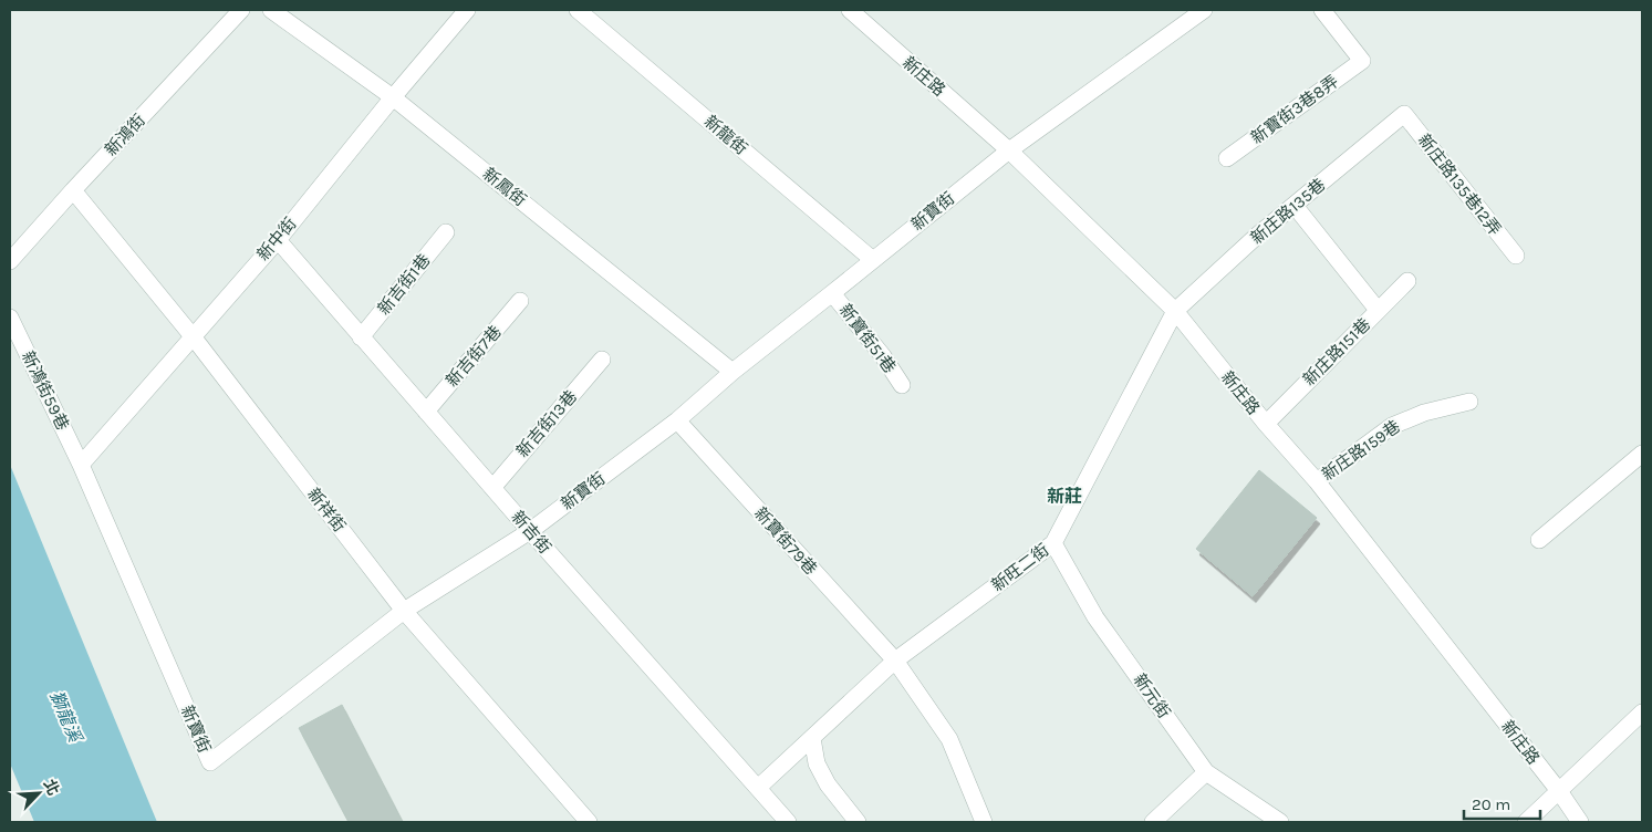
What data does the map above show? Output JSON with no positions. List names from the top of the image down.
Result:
{
  "streets": {
    "street": [
      "新庄路",
      "新寶街3巷8弄",
      "新鴻街",
      "新龍街",
      "新庄路135巷12弄",
      "新鳳街",
      "新寶街",
      "新庄路135巷",
      "新中街",
      "新吉街1巷",
      "新寶街51巷",
      "新庄路151巷",
      "新吉街7巷",
      "新鴻街59巷",
      "新吉街13巷",
      "新庄路159巷",
      "新祥街",
      "新吉街",
      "新寶街79巷",
      "新旺二街",
      "新元街"
    ]
  },
  "crossings": [
    ["新庄路", "新寶街"],
    ["新庄路", "新庄路135巷"],
    ["新庄路", "新庄路151巷"],
    ["新庄路", "新庄路159巷"],
    ["新庄路", "新旺二街"],
    ["新鴻街", "新祥街"],
    ["新龍街", "新寶街"],
    ["新庄路135巷12弄", "新庄路135巷"],
    ["新鳳街", "新寶街"],
    ["新鳳街", "新中街"],
    ["新寶街", "新中街"],
    ["新寶街", "新寶街51巷"],
    ["新寶街", "新鴻街59巷"],
    ["新寶街", "新祥街"],
    ["新寶街", "新吉街"],
    ["新寶街", "新寶街79巷"],
    ["新庄路135巷", "新旺二街"],
    ["新中街", "新鴻街59巷"],
    ["新中街", "新祥街"],
    ["新中街", "新吉街"],
    ["新吉街1巷", "新吉街"],
    ["新吉街7巷", "新吉街"],
    ["新吉街13巷", "新吉街"],
    ["新吉街", "新旺二街"],
    ["新寶街79巷", "新旺二街"],
    ["新旺二街", "新元街"]
  ],
  "districts": ["新莊"],
  "water": ["獅龍溪"],
  "scale_bar": "20 m",
  "north": "top right"
}
